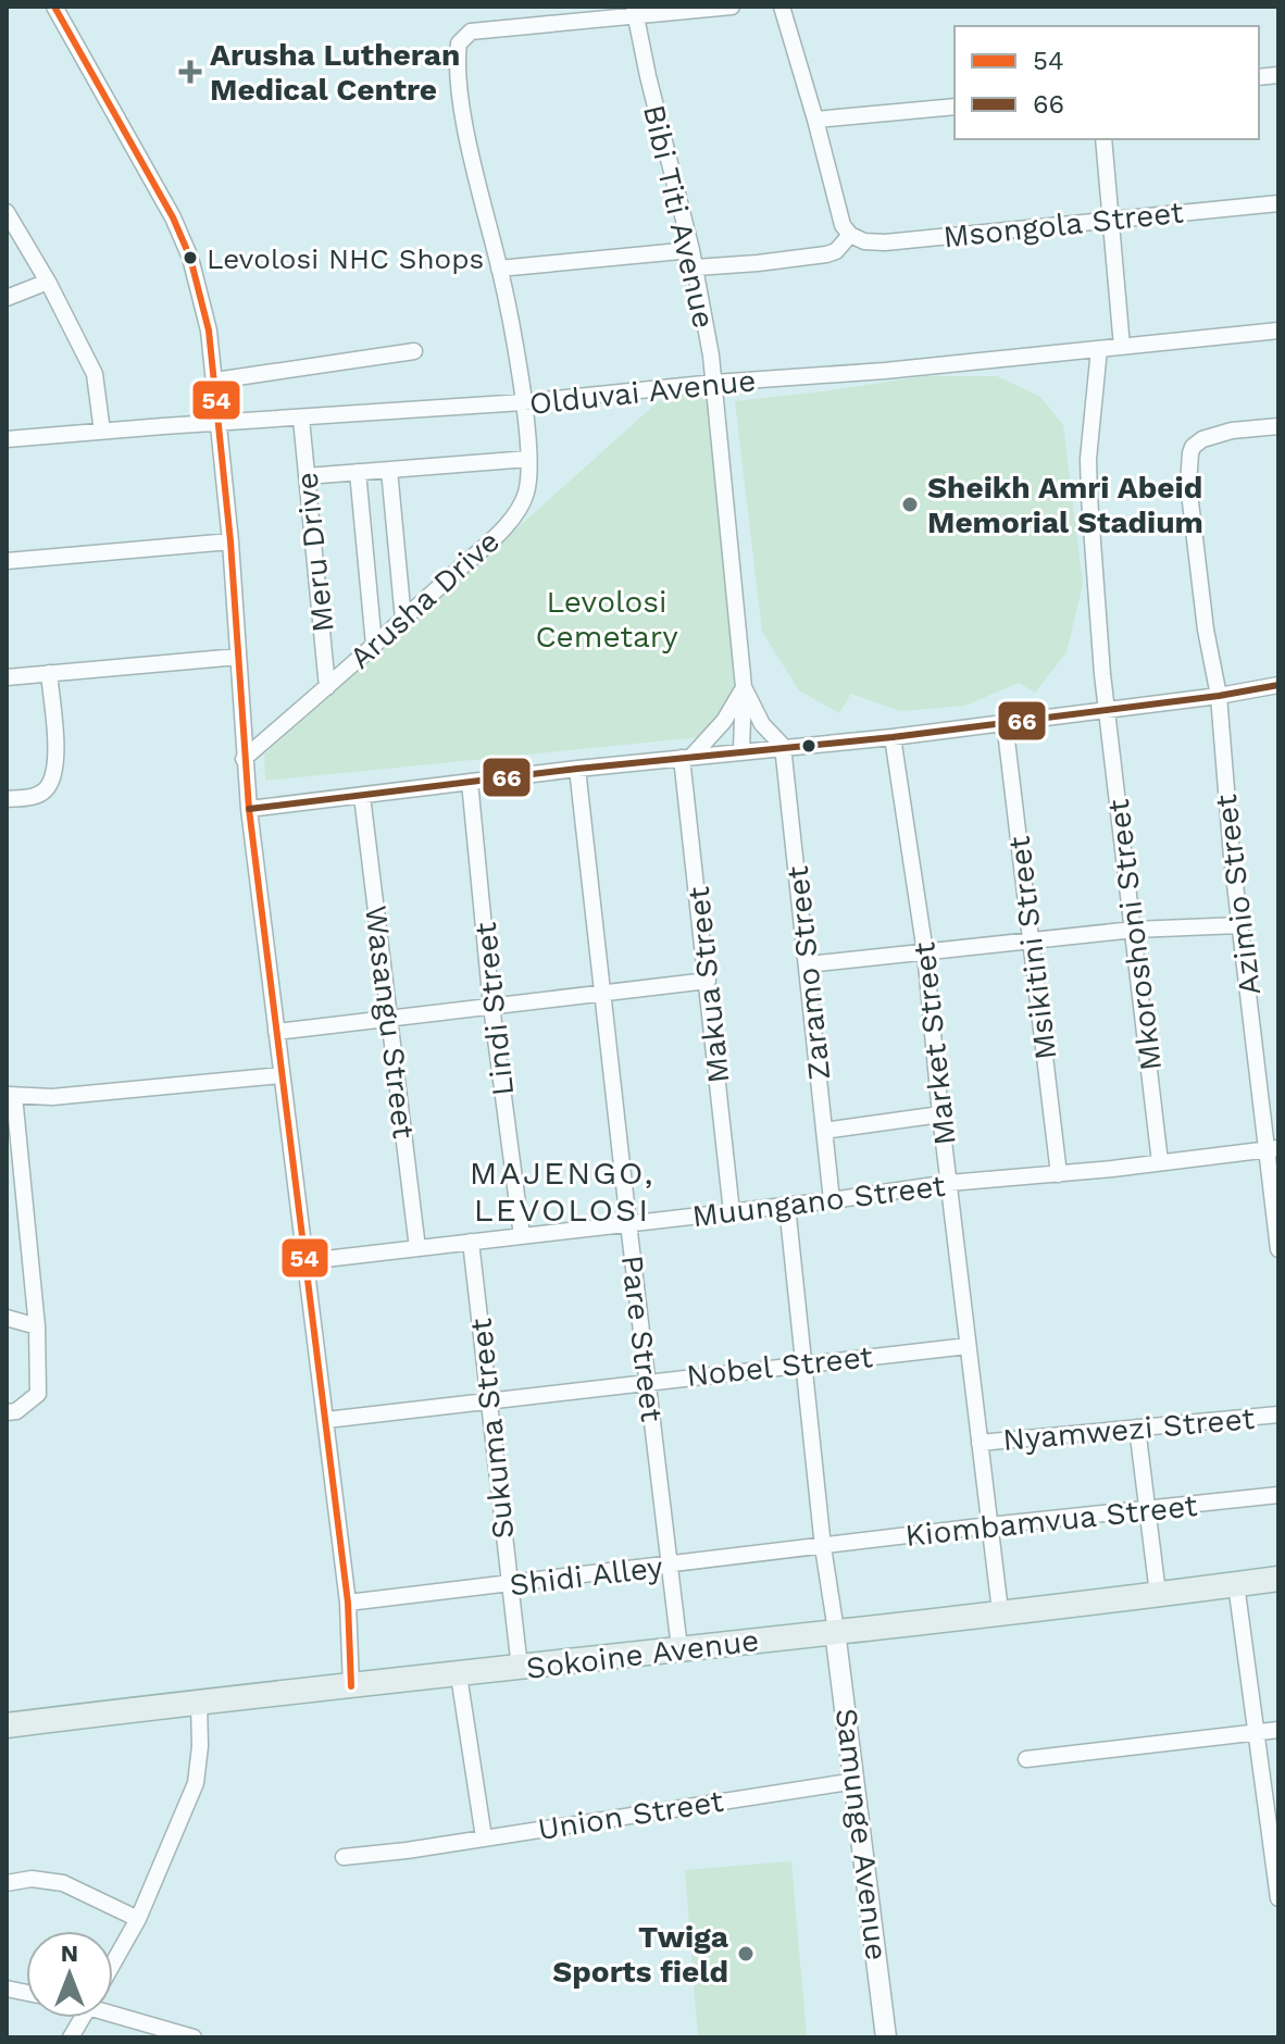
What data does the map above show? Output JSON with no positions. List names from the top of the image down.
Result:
{
  "streets": {
    "main road": ["Sokoine Avenue"],
    "street": [
      "Bibi Titi Avenue",
      "Msongola Street",
      "Olduvai Avenue",
      "Meru Drive",
      "Arusha Drive",
      "Azimio Street",
      "Mkoroshoni Street",
      "Msikitini Street",
      "Zaramo Street",
      "Makua Street",
      "Lindi Street",
      "Wasangu Street",
      "Market Street",
      "Muungano Street",
      "Pare Street",
      "Nobel Street",
      "Sukuma Street",
      "Nyamwezi Street",
      "Kiombamvua Street",
      "Shidi Alley",
      "Union Street",
      "Samunge Avenue"
    ]
  },
  "crossings": [
    ["Bibi Titi Avenue", "Olduvai Avenue"],
    ["Bibi Titi Avenue", "Arusha Drive"],
    ["Olduvai Avenue", "Meru Drive"],
    ["Olduvai Avenue", "Arusha Drive"],
    ["Olduvai Avenue", "Mkoroshoni Street"],
    ["Meru Drive", "Arusha Drive"],
    ["Azimio Street", "Muungano Street"],
    ["Mkoroshoni Street", "Muungano Street"],
    ["Msikitini Street", "Muungano Street"],
    ["Zaramo Street", "Muungano Street"],
    ["Makua Street", "Muungano Street"],
    ["Lindi Street", "Muungano Street"],
    ["Wasangu Street", "Muungano Street"],
    ["Market Street", "Muungano Street"],
    ["Market Street", "Nobel Street"],
    ["Market Street", "Nyamwezi Street"],
    ["Market Street", "Kiombamvua Street"],
    ["Market Street", "Sokoine Avenue"],
    ["Muungano Street", "Pare Street"],
    ["Muungano Street", "Sukuma Street"],
    ["Pare Street", "Nobel Street"],
    ["Pare Street", "Shidi Alley"],
    ["Pare Street", "Sokoine Avenue"],
    ["Nobel Street", "Sukuma Street"],
    ["Sukuma Street", "Shidi Alley"],
    ["Sukuma Street", "Sokoine Avenue"],
    ["Kiombamvua Street", "Shidi Alley"],
    ["Sokoine Avenue", "Samunge Avenue"],
    ["Union Street", "Samunge Avenue"]
  ],
  "districts": ["MAJENGO, LEVOLOSI"],
  "parks": ["Levolosi Cemetary"],
  "places": {
    "health": ["Arusha Lutheran Medical Centre"],
    "other": ["Levolosi NHC Shops", "Sheikh Amri Abeid Memorial Stadium", "Twiga Sports field"]
  },
  "lines": ["transit line 54", "transit line 66"],
  "legend": ["54", "66"],
  "north": "top"
}
